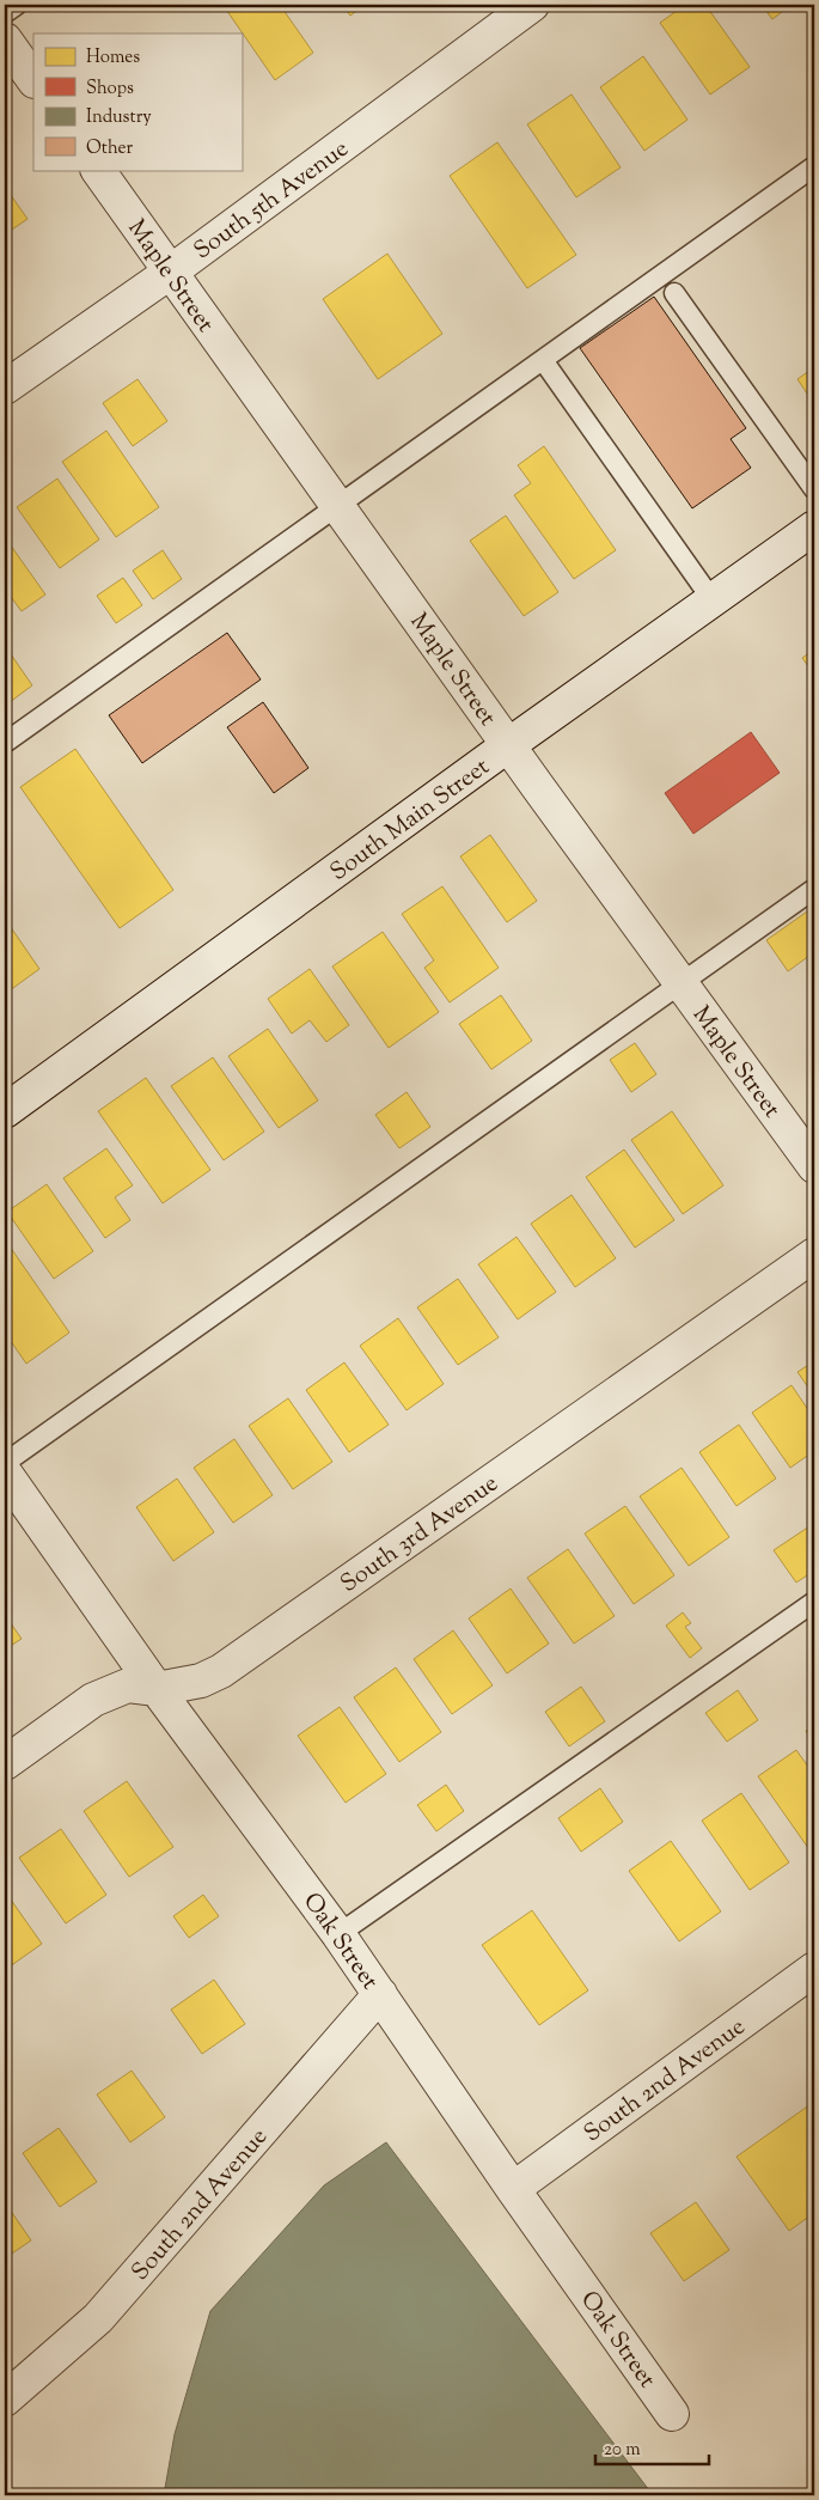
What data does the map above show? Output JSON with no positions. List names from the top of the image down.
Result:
{
  "streets": {
    "street": [
      "South 5th Avenue",
      "Maple Street",
      "South Main Street",
      "South 3rd Avenue",
      "Oak Street",
      "South 2nd Avenue"
    ]
  },
  "crossings": [
    ["South 5th Avenue", "Maple Street"],
    ["Maple Street", "South Main Street"],
    ["South 3rd Avenue", "Oak Street"],
    ["Oak Street", "South 2nd Avenue"]
  ],
  "legend": [
    "Homes",
    "Shops",
    "Industry",
    "Other"
  ],
  "scale_bar": "20 m"
}
